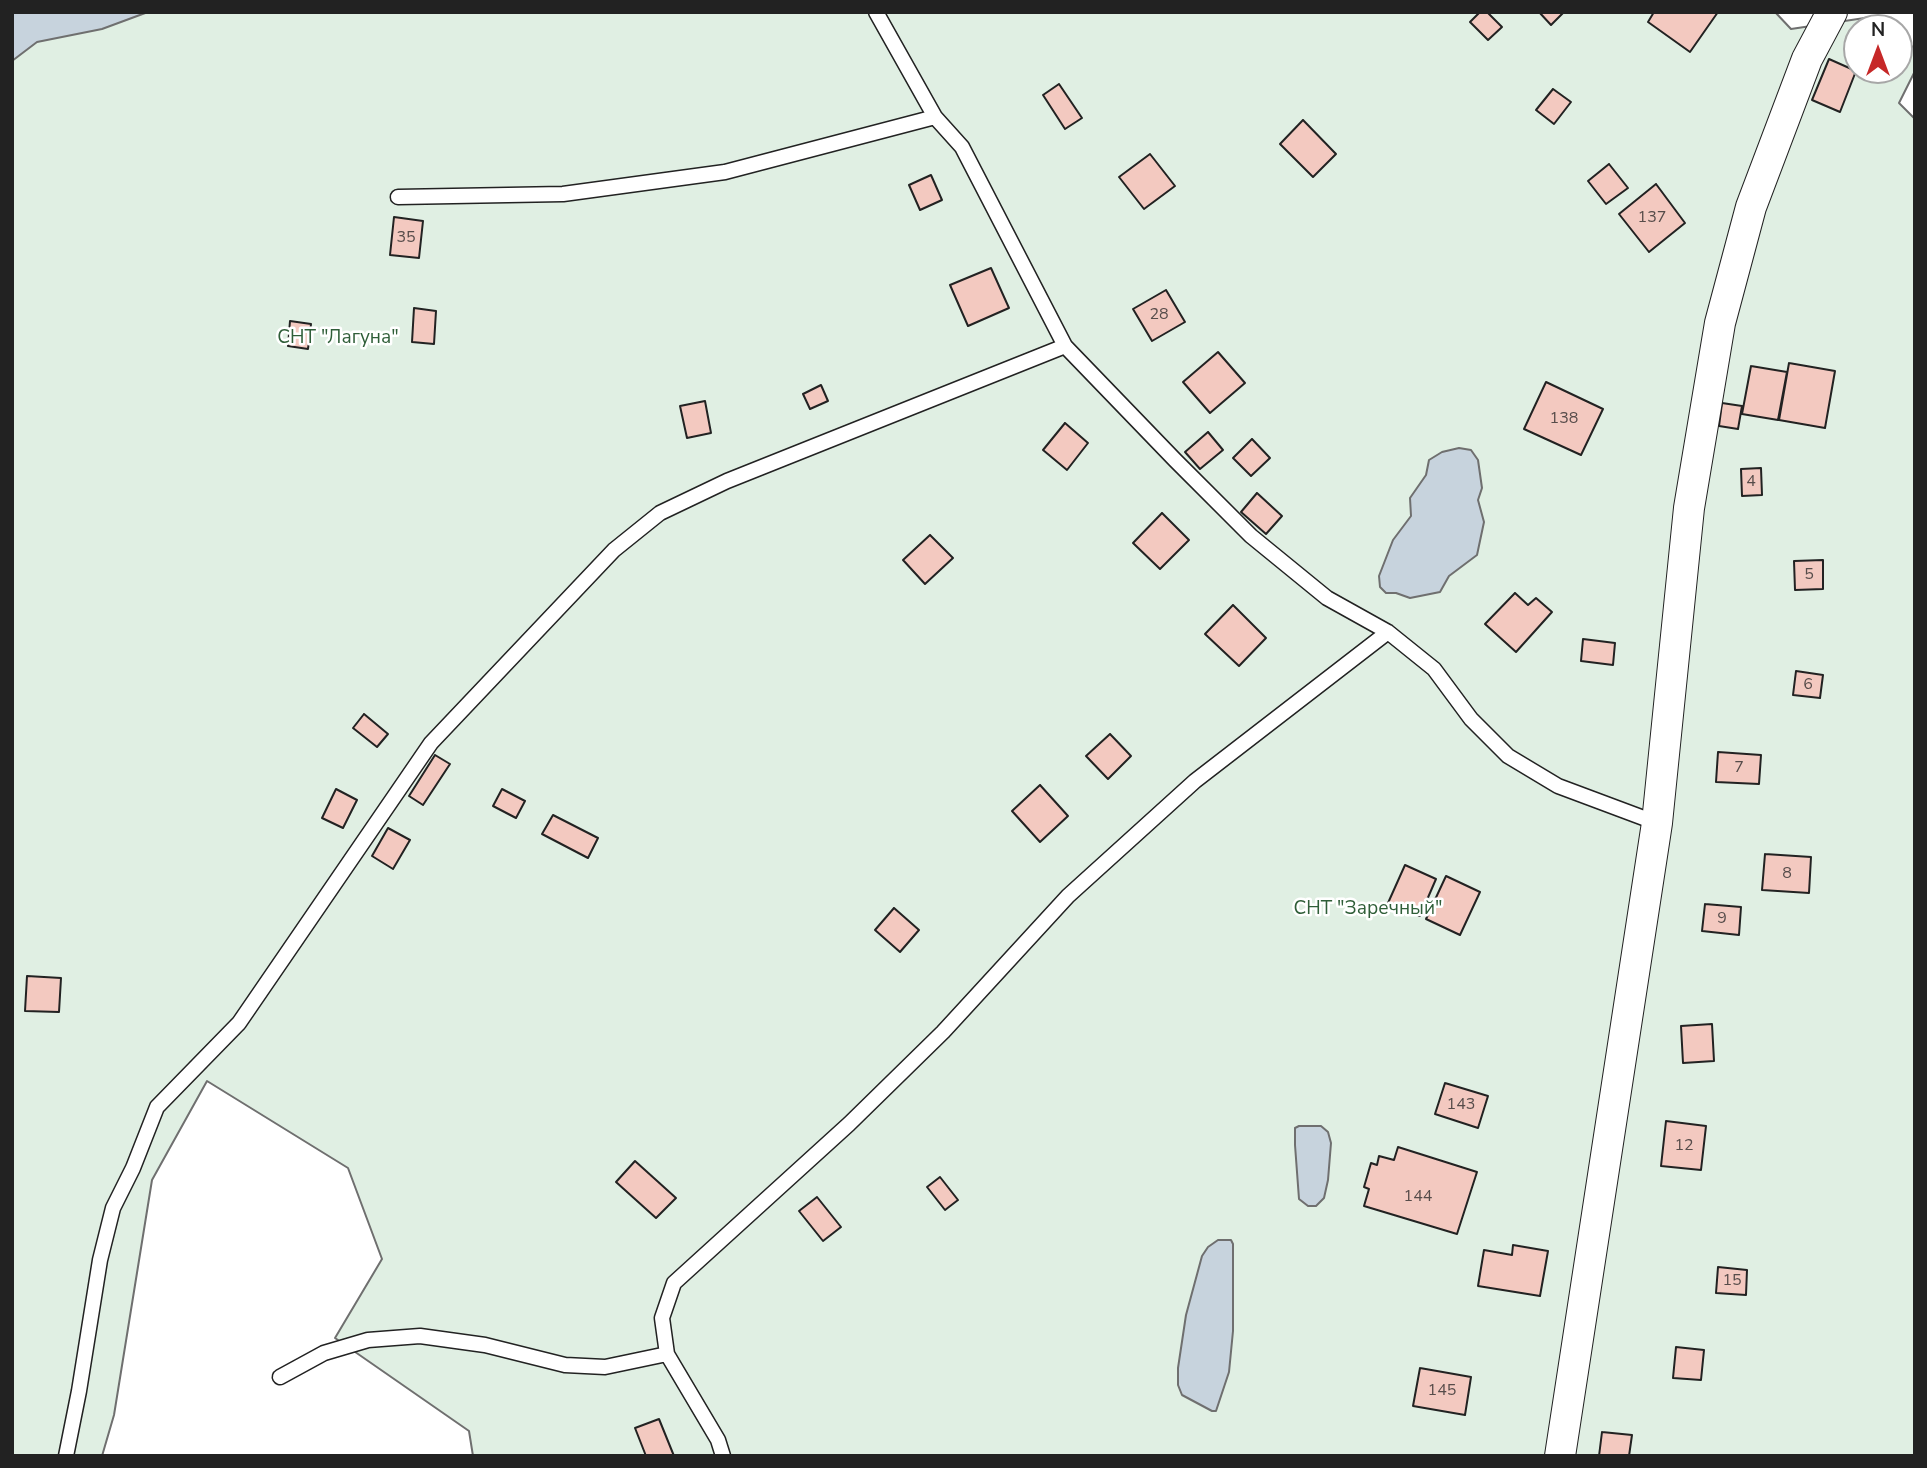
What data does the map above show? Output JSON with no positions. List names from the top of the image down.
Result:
{
  "parks": ["СНТ \"Лагуна\"", "СНТ \"Заречный\""],
  "house_numbers": [
    "137",
    "35",
    "28",
    "138",
    "4",
    "5",
    "6",
    "7",
    "8",
    "9",
    "143",
    "12",
    "144",
    "15",
    "145"
  ],
  "north": "top"
}
